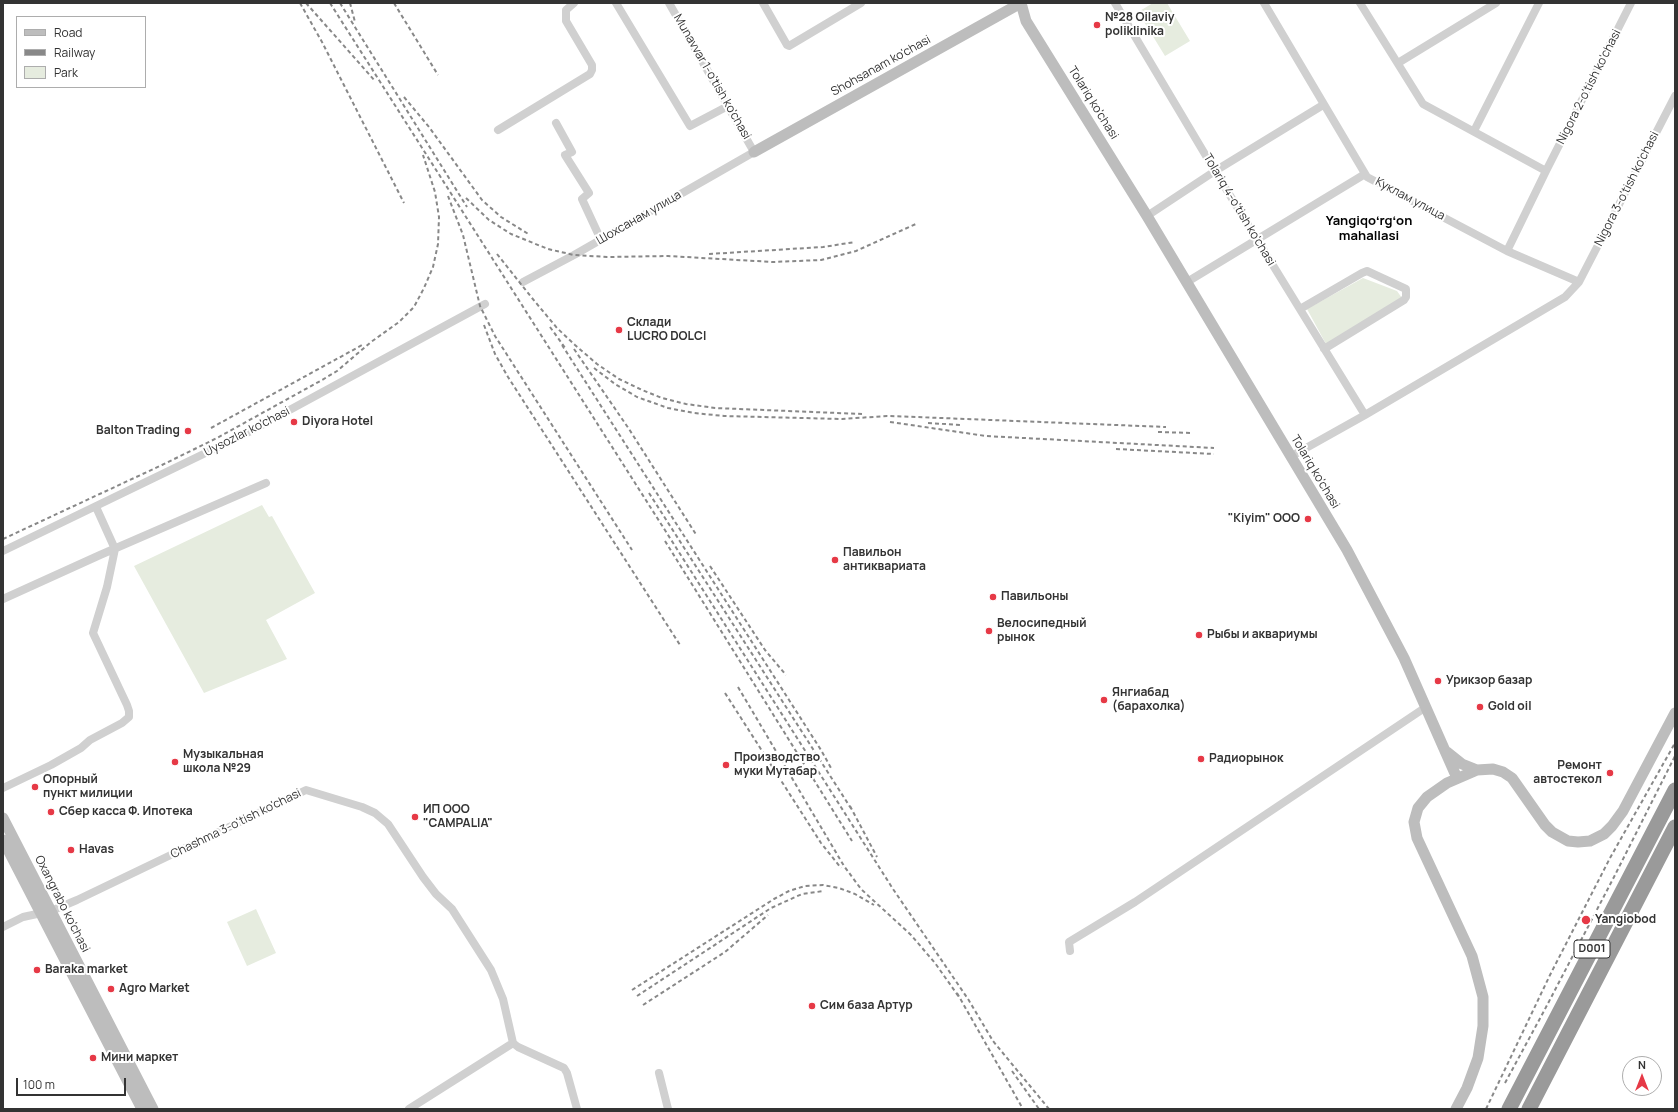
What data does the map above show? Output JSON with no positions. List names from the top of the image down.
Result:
{
  "streets": {
    "highway": ["D001"],
    "street": [
      "Shohsanam ko'chasi",
      "Munavvar 1-o'tish ko'chasi",
      "Nigora 2-o'tish ko'chasi",
      "Tolariq ko'chasi",
      "Nigora 3-o'tish ko'chasi",
      "Куклам улица",
      "Tolariq 4-o'tish ko'chasi",
      "Шохсанам улица",
      "Uysozlar ko'chasi",
      "Chashma 3-o'tish ko'chasi",
      "Oxangrabo ko'chasi"
    ]
  },
  "crossings": [
    ["Shohsanam ko'chasi", "Munavvar 1-o'tish ko'chasi"],
    ["Shohsanam ko'chasi", "Tolariq ko'chasi"],
    ["Shohsanam ko'chasi", "Шохсанам улица"],
    ["Munavvar 1-o'tish ko'chasi", "Шохсанам улица"],
    ["Nigora 2-o'tish ko'chasi", "Куклам улица"],
    ["Tolariq ko'chasi", "Куклам улица"],
    ["Nigora 3-o'tish ko'chasi", "Куклам улица"],
    ["Куклам улица", "Tolariq 4-o'tish ko'chasi"],
    ["Chashma 3-o'tish ko'chasi", "Oxangrabo ko'chasi"]
  ],
  "districts": ["Yangiqoʻrgʻon mahallasi"],
  "places": [
    "№28 Oilaviy poliklinika",
    "Склади LUCRO DOLCI",
    "Diyora Hotel",
    "Balton Trading",
    "\"Kiyim\" ООО",
    "Павильон антиквариата",
    "Павильоны",
    "Велосипедный рынок",
    "Рыбы и аквариумы",
    "Урикзор базар",
    "Янгиабад (барахолка)",
    "Gold oil",
    "Радиорынок",
    "Музыкальная школа №29",
    "Производство муки Мутабар",
    "Ремонт автостекол",
    "Опорный пункт милиции",
    "Сбер касса Ф. Ипотека",
    "ИП ООО \"CAMPALIA\"",
    "Havas",
    "Yangiobod",
    "Baraka market",
    "Agro Market",
    "Сим база Артур",
    "Мини маркет"
  ],
  "legend": ["Road", "Railway", "Park"],
  "scale_bar": "100 m",
  "north": "top"
}
